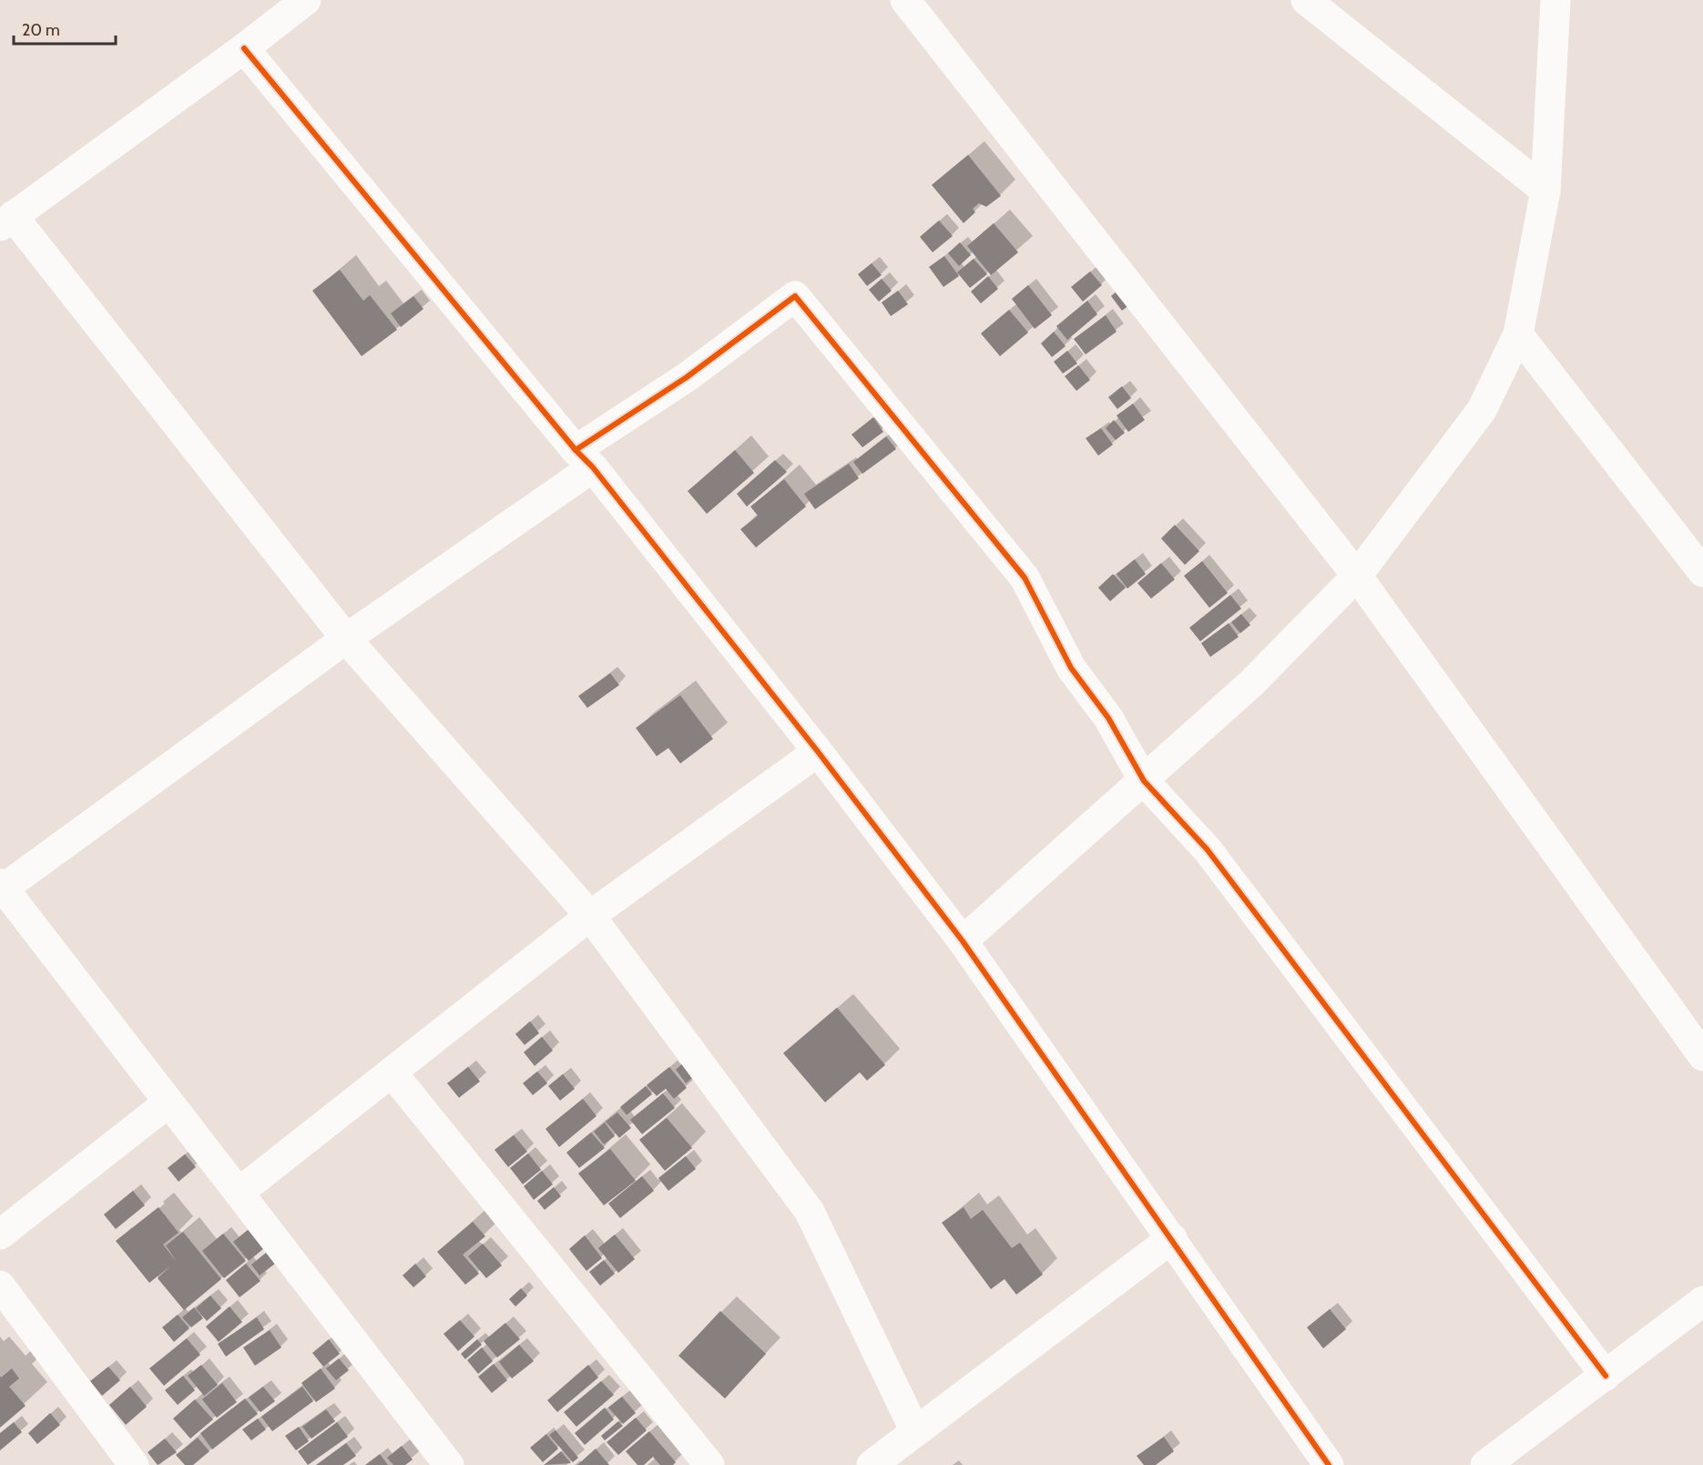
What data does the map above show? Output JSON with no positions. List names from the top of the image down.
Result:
{
  "scale_bar": "20 m"
}
